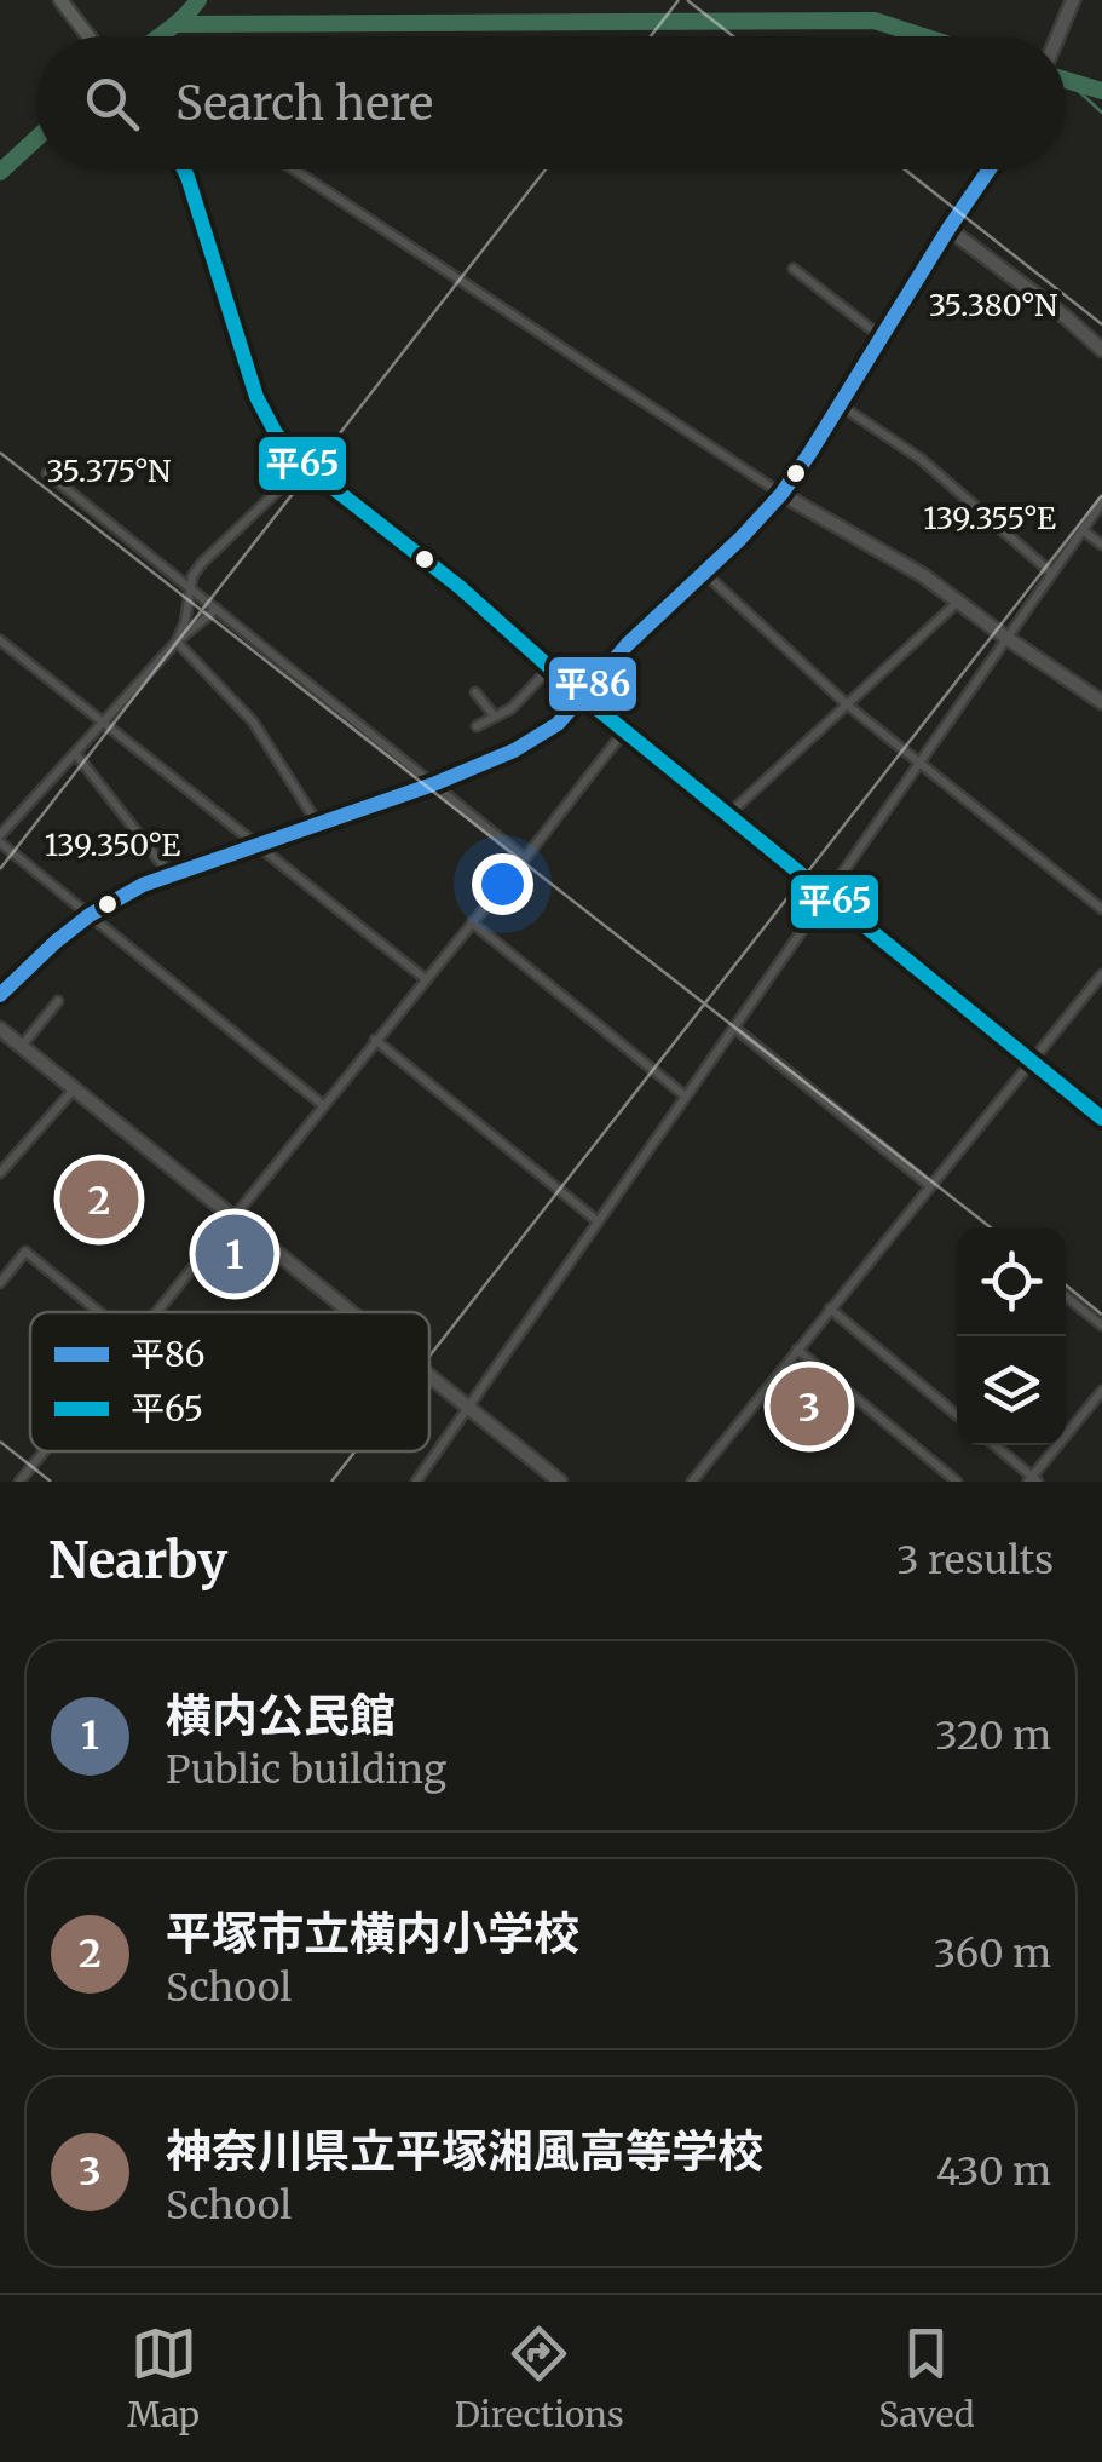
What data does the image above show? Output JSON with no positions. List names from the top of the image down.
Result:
{
  "lines": ["transit line 平86", "transit line 平65"],
  "legend": ["平86", "平65"],
  "page": {
    "search": "Search here",
    "pins": ["2", "1", "3"],
    "heading": ["Nearby", "3 results"],
    "list": [
      {
        "mark": "1",
        "name": "横内公民館",
        "note": "Public building",
        "value": "320 m"
      },
      {
        "mark": "2",
        "name": "平塚市立横内小学校",
        "note": "School",
        "value": "360 m"
      },
      {
        "mark": "3",
        "name": "神奈川県立平塚湘風高等学校",
        "note": "School",
        "value": "430 m"
      }
    ],
    "nav": ["Map", "Directions", "Saved"]
  },
  "coordinates": [
    "35.380°N",
    "35.375°N",
    "139.355°E",
    "139.350°E"
  ]
}
